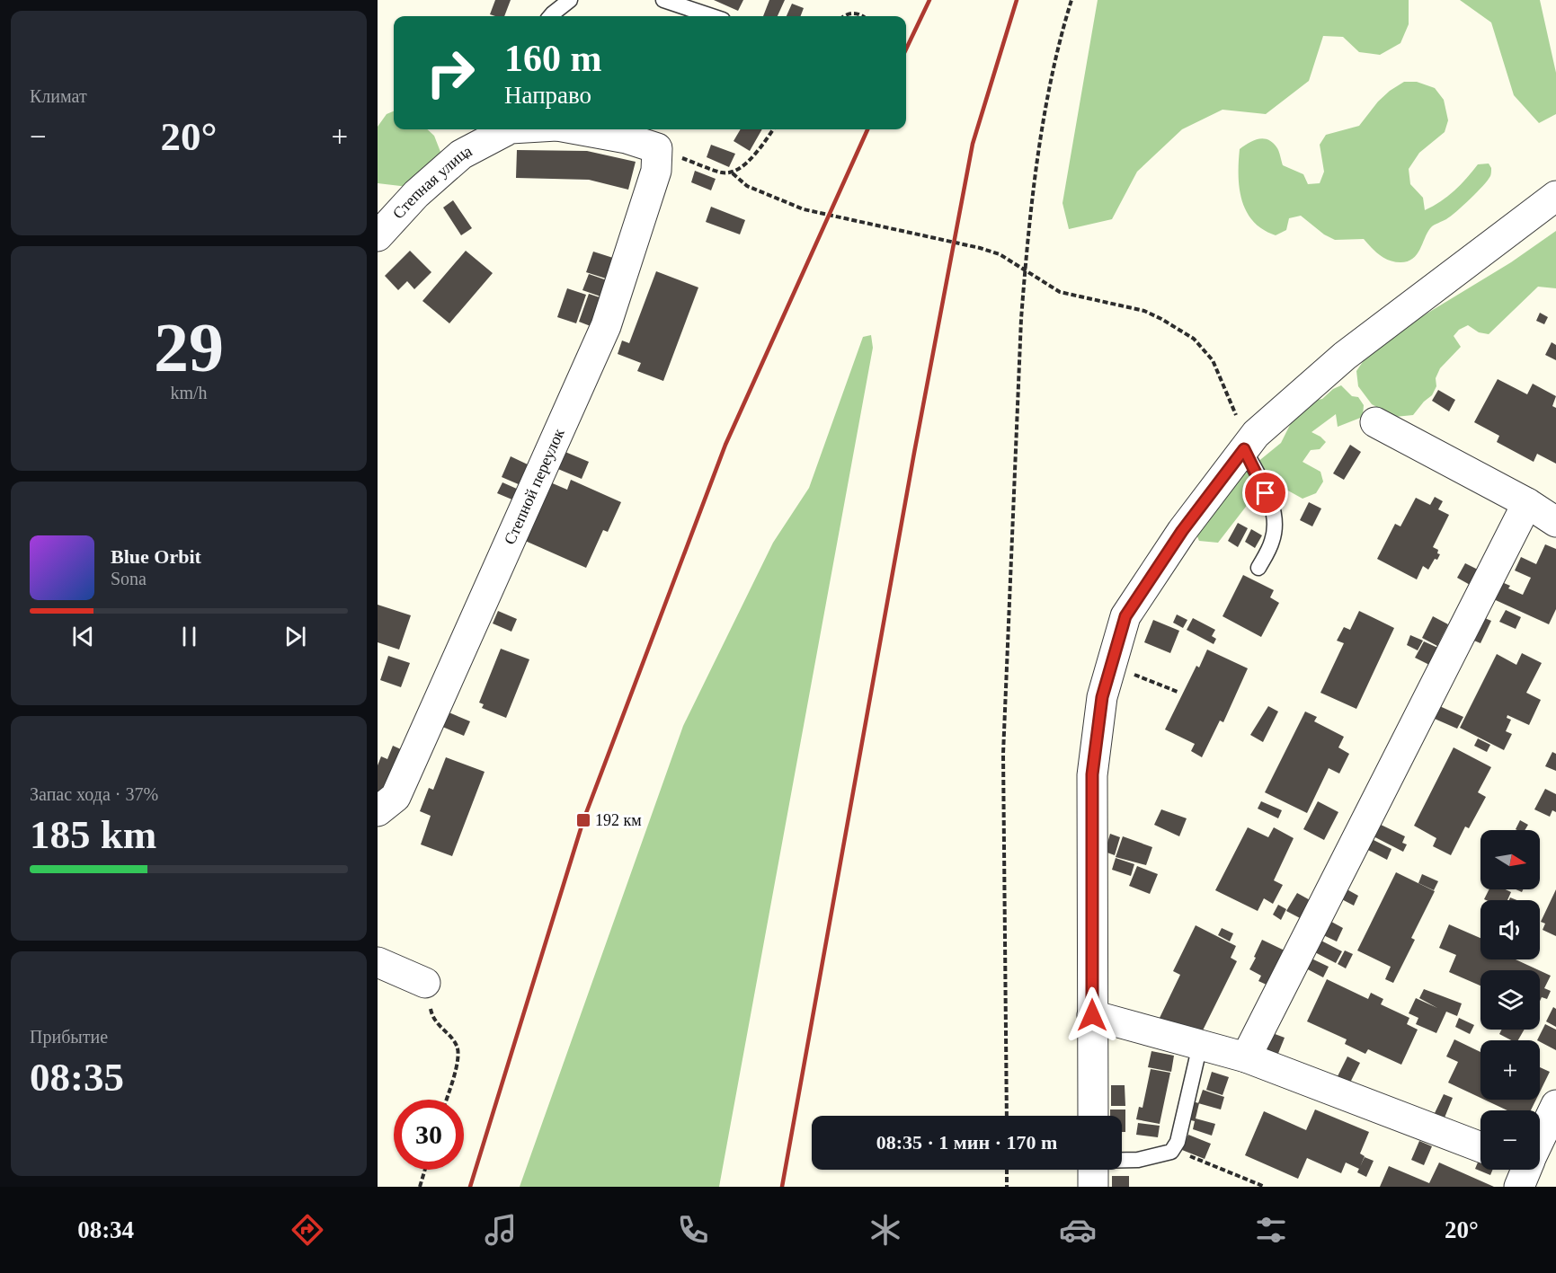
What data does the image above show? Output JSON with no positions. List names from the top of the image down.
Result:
{
  "streets": {
    "street": ["Степная улица", "Степной переулок"]
  },
  "crossings": [
    ["Степная улица", "Степной переулок"]
  ],
  "places": {
    "transit": ["192 км"]
  },
  "north": "right",
  "page": {
    "tile": [
      "Климат",
      ["29", "km/h"],
      ["Запас хода · 37%", "185 km"],
      ["Прибытие", "08:35"]
    ],
    "turn": ["160 m", "Направо"],
    "heat": ["−", "20°", "+"],
    "song": ["Blue Orbit", "Sona"],
    "map_buttons": ["+", "−"],
    "limit": "30",
    "trip": "08:35 · 1 мин · 170 m",
    "tabs": ["08:34", "20°"]
  }
}
